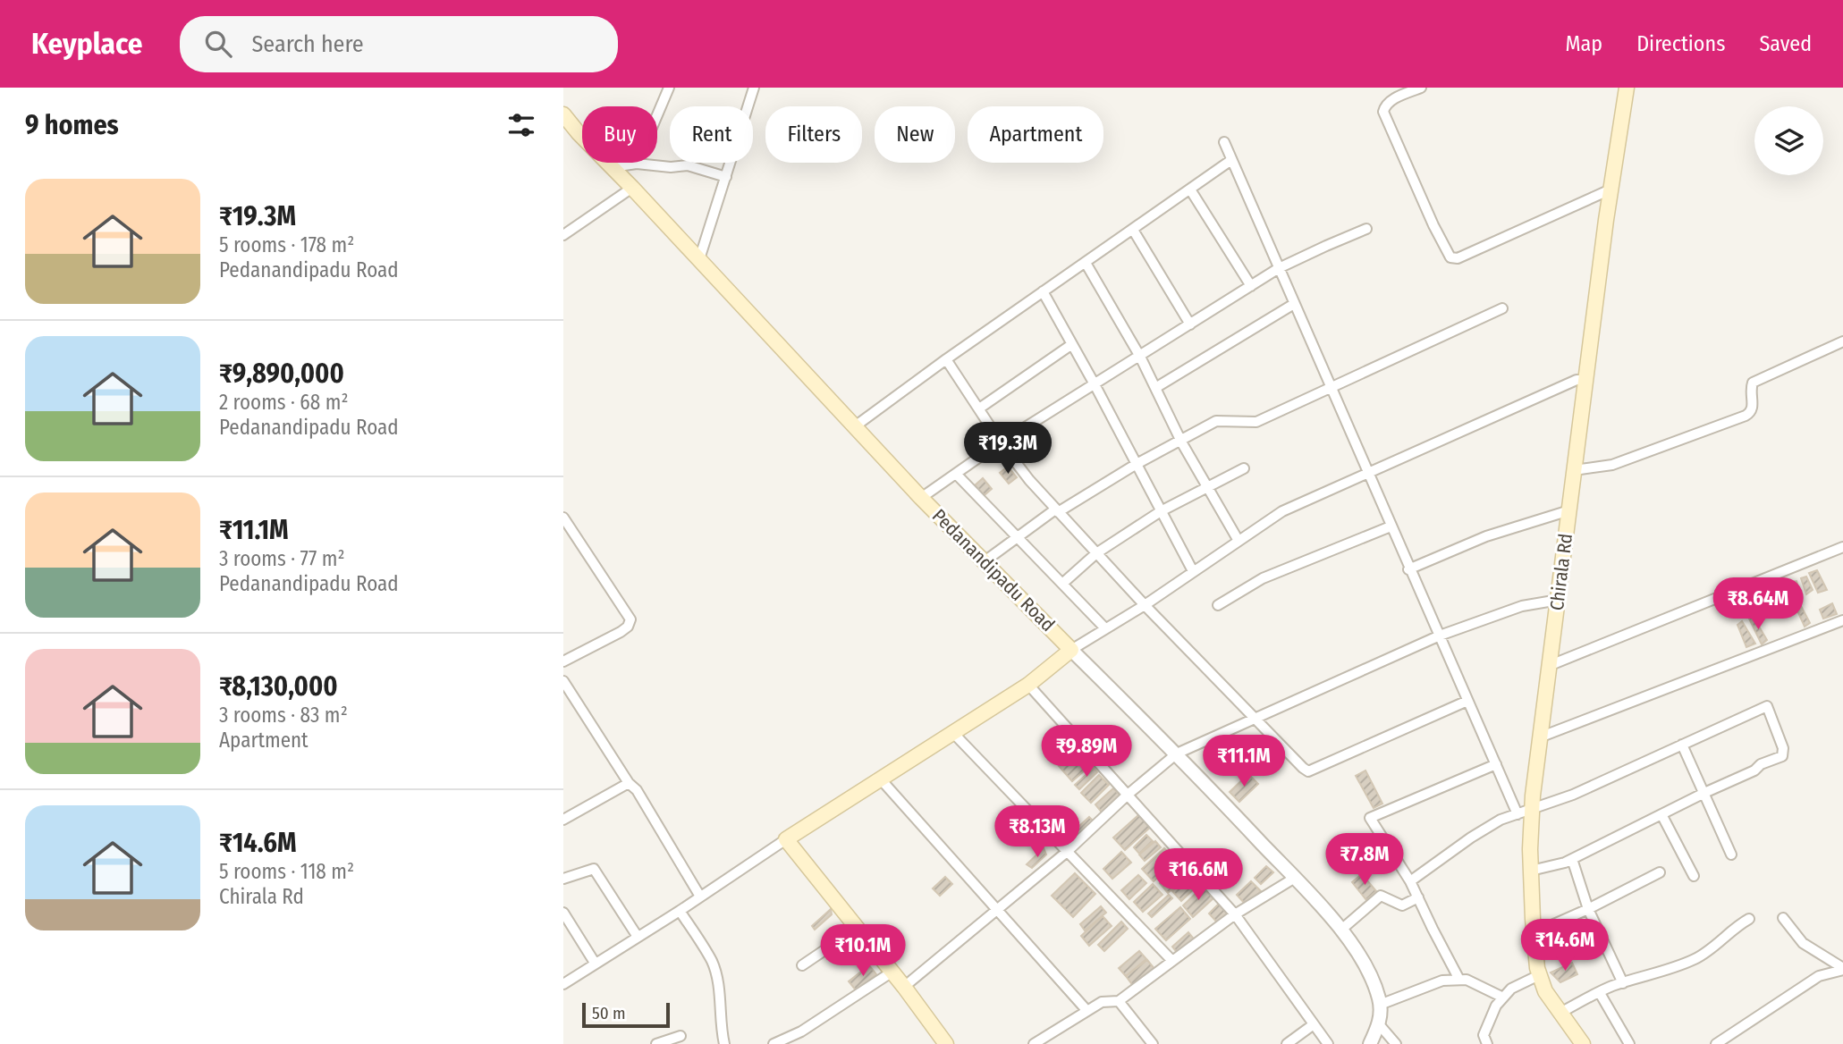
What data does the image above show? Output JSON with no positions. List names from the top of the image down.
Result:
{
  "streets": {
    "main road": ["Pedanandipadu Road", "Chirala Rd"]
  },
  "scale_bar": "50 m",
  "page": {
    "header": "Keyplace",
    "search": "Search here",
    "nav": ["Map", "Directions", "Saved"],
    "heading": "9 homes",
    "chip": [
      "Buy",
      "Rent",
      "Filters",
      "New",
      "Apartment"
    ],
    "list": [
      {
        "name": "₹19.3M",
        "note": "5 rooms · 178 m² · Pedanandipadu Road"
      },
      {
        "name": "₹9,890,000",
        "note": "2 rooms · 68 m² · Pedanandipadu Road"
      },
      {
        "name": "₹11.1M",
        "note": "3 rooms · 77 m² · Pedanandipadu Road"
      },
      {
        "name": "₹8,130,000",
        "note": "3 rooms · 83 m² · Apartment"
      },
      {
        "name": "₹14.6M",
        "note": "5 rooms · 118 m² · Chirala Rd"
      }
    ],
    "price": [
      "₹19.3M",
      "₹8.64M",
      "₹9.89M",
      "₹11.1M",
      "₹8.13M",
      "₹7.8M",
      "₹16.6M",
      "₹14.6M",
      "₹10.1M"
    ],
    "scale": "50 m"
  }
}
